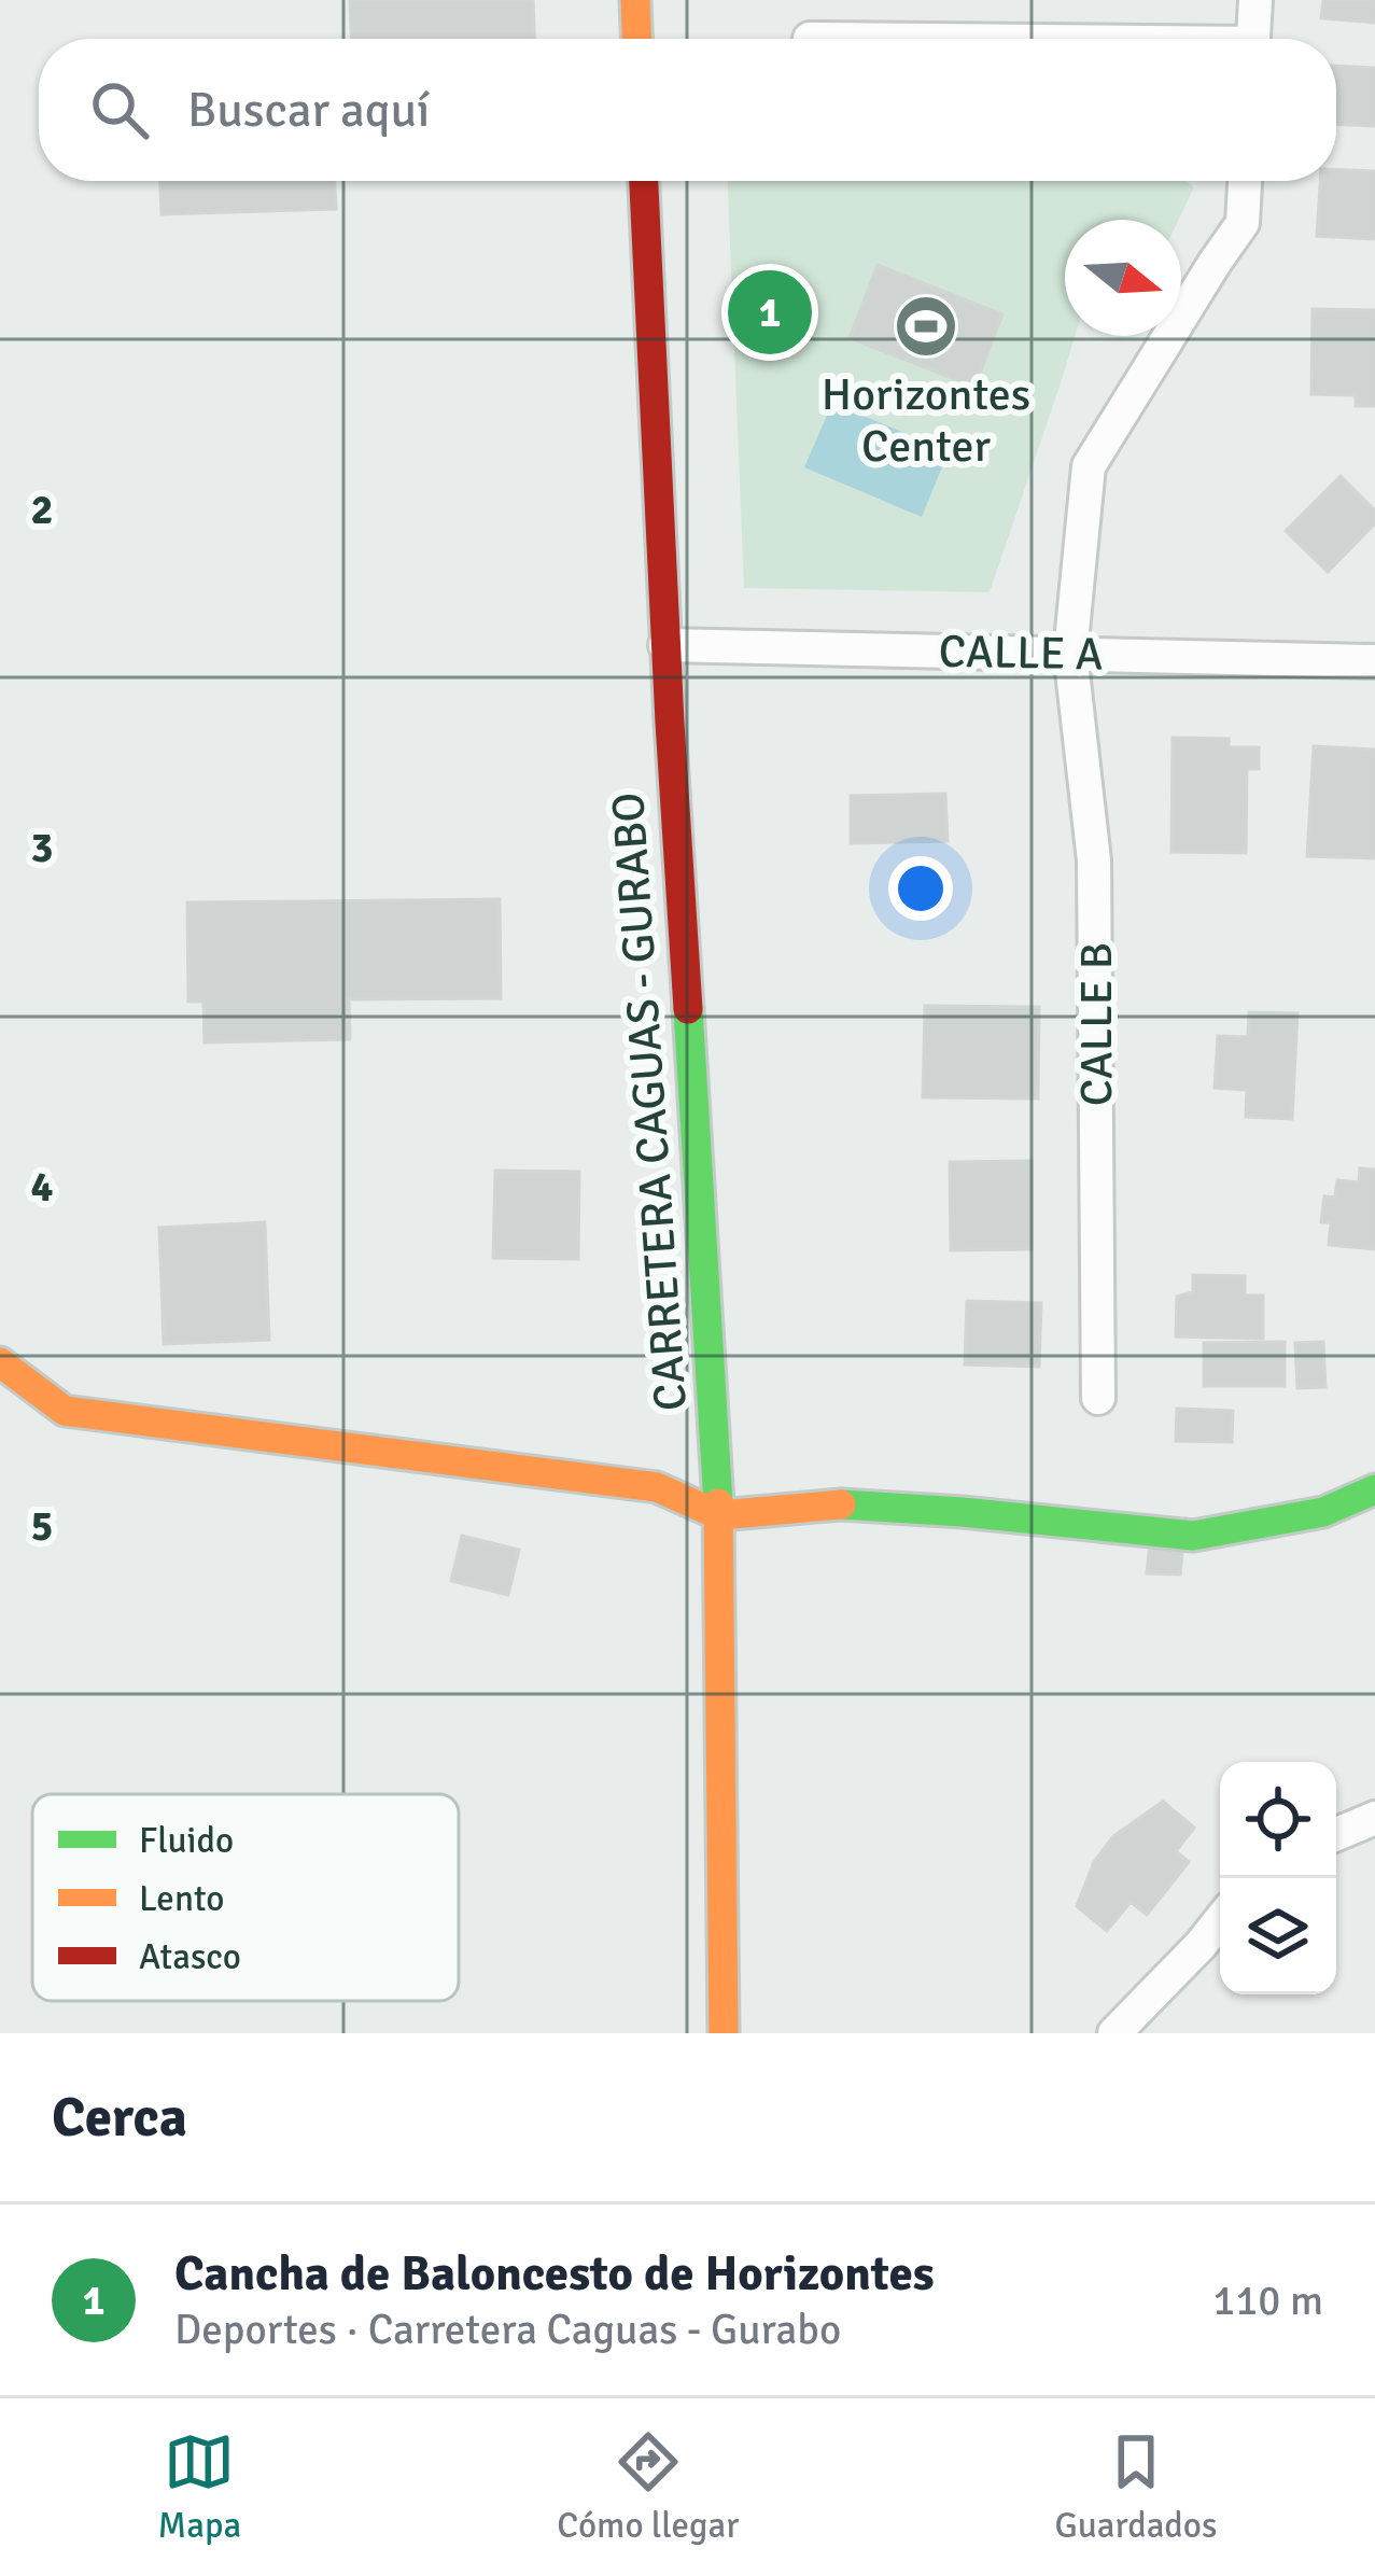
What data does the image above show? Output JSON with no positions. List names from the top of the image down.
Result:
{
  "streets": {
    "main road": ["CARRETERA CAGUAS - GURABO"],
    "street": ["CALLE A", "CALLE B"]
  },
  "crossings": [
    ["CALLE A", "CALLE B"],
    ["CALLE A", "CARRETERA CAGUAS - GURABO"]
  ],
  "places": {
    "sports": ["Horizontes Center"]
  },
  "legend": ["Fluido", "Lento", "Atasco"],
  "north": "right",
  "page": {
    "search": "Buscar aquí",
    "pins": "1",
    "heading": "Cerca",
    "list": [
      {
        "mark": "1",
        "name": "Cancha de Baloncesto de Horizontes",
        "note": "Deportes · Carretera Caguas - Gurabo",
        "value": "110 m"
      }
    ],
    "nav": ["Mapa", "Cómo llegar", "Guardados"]
  },
  "grid": {
    "rows": [
      "2",
      "3",
      "4",
      "5"
    ]
  }
}
